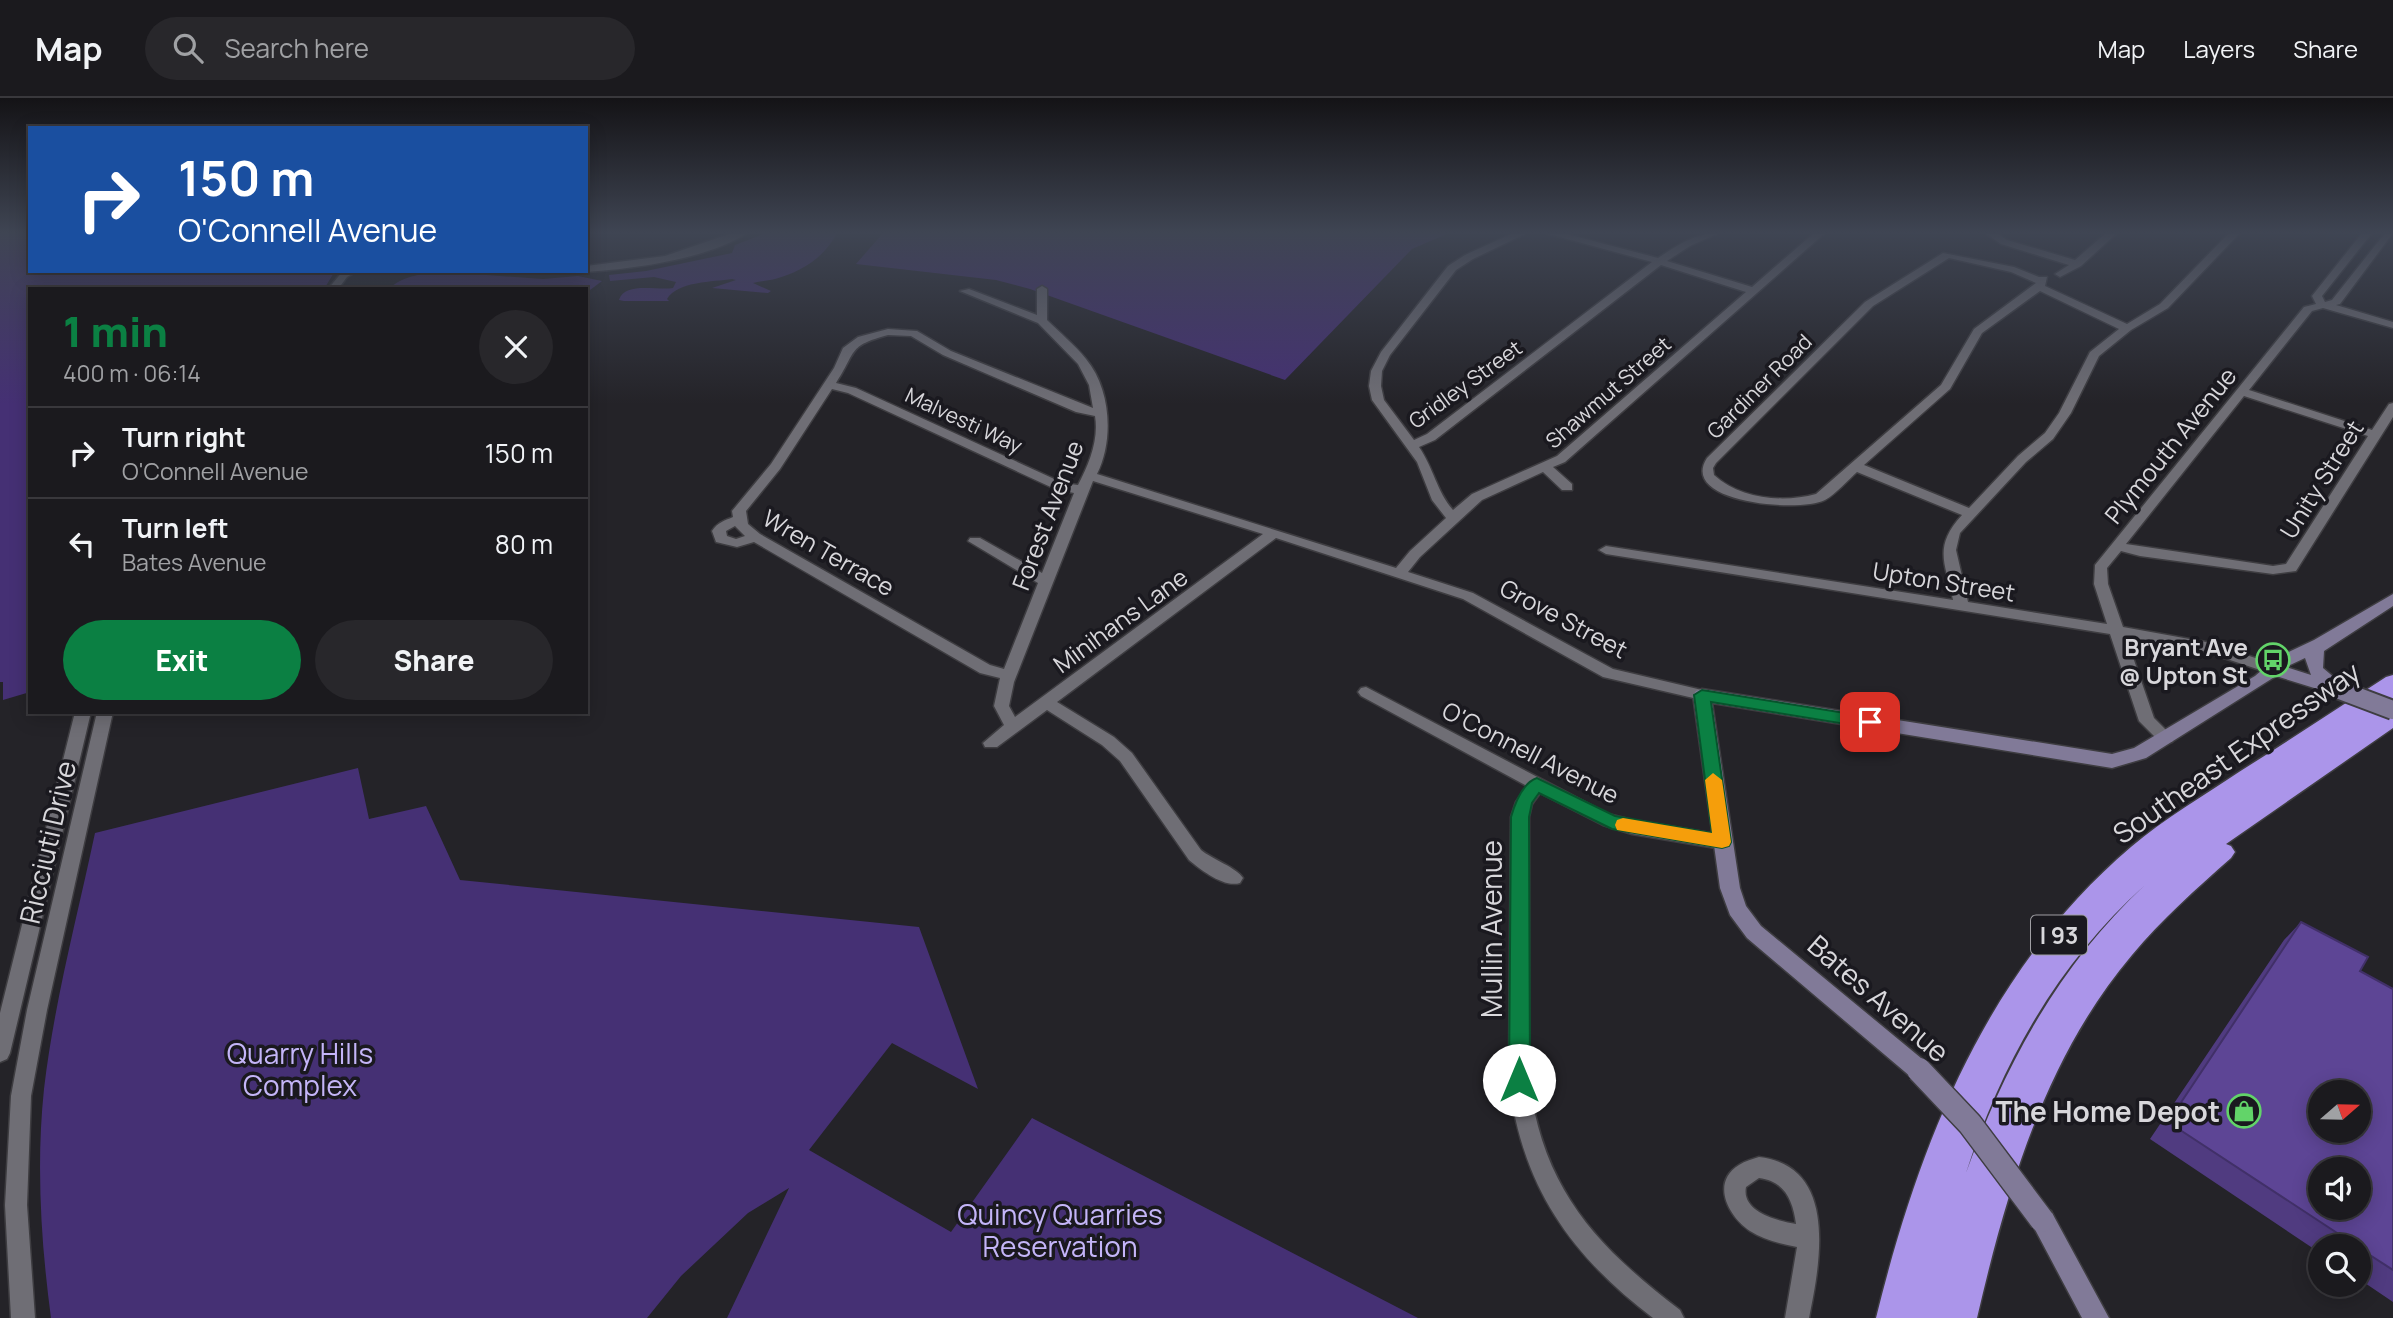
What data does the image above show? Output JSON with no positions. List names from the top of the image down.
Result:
{
  "streets": {
    "highway": ["Southeast Expressway", "I 93"],
    "street": [
      "Gridley Street",
      "Gardiner Road",
      "Shawmut Street",
      "Malvesti Way",
      "Plymouth Avenue",
      "Unity Street",
      "Forest Avenue",
      "Wren Terrace",
      "Upton Street",
      "Grove Street",
      "Minihans Lane",
      "O'Connell Avenue",
      "Ricciuti Drive",
      "Mullin Avenue",
      "Bates Avenue"
    ]
  },
  "crossings": [
    ["Shawmut Street", "Grove Street"],
    ["Malvesti Way", "Forest Avenue"],
    ["Malvesti Way", "Wren Terrace"],
    ["Plymouth Avenue", "Unity Street"],
    ["Plymouth Avenue", "Upton Street"],
    ["Forest Avenue", "Wren Terrace"],
    ["Forest Avenue", "Grove Street"],
    ["Forest Avenue", "Minihans Lane"],
    ["Grove Street", "Minihans Lane"],
    ["Grove Street", "Bates Avenue"],
    ["O'Connell Avenue", "Mullin Avenue"],
    ["O'Connell Avenue", "Bates Avenue"]
  ],
  "parks": ["Quarry Hills Complex", "Quincy Quarries Reservation"],
  "places": {
    "bus stop": ["Bryant Ave @ Upton St"],
    "shop": ["The Home Depot"]
  },
  "north": "right",
  "page": {
    "header": "Map",
    "search": "Search here",
    "nav": ["Map", "Layers", "Share"],
    "turn": ["150 m", "O'Connell Avenue"],
    "heading": ["1 min", "400 m · 06:14"],
    "list": [
      {
        "name": "Turn right",
        "note": "O'Connell Avenue",
        "value": "150 m"
      },
      {
        "name": "Turn left",
        "note": "Bates Avenue",
        "value": "80 m"
      }
    ],
    "buttons": ["Exit", "Share"]
  }
}
